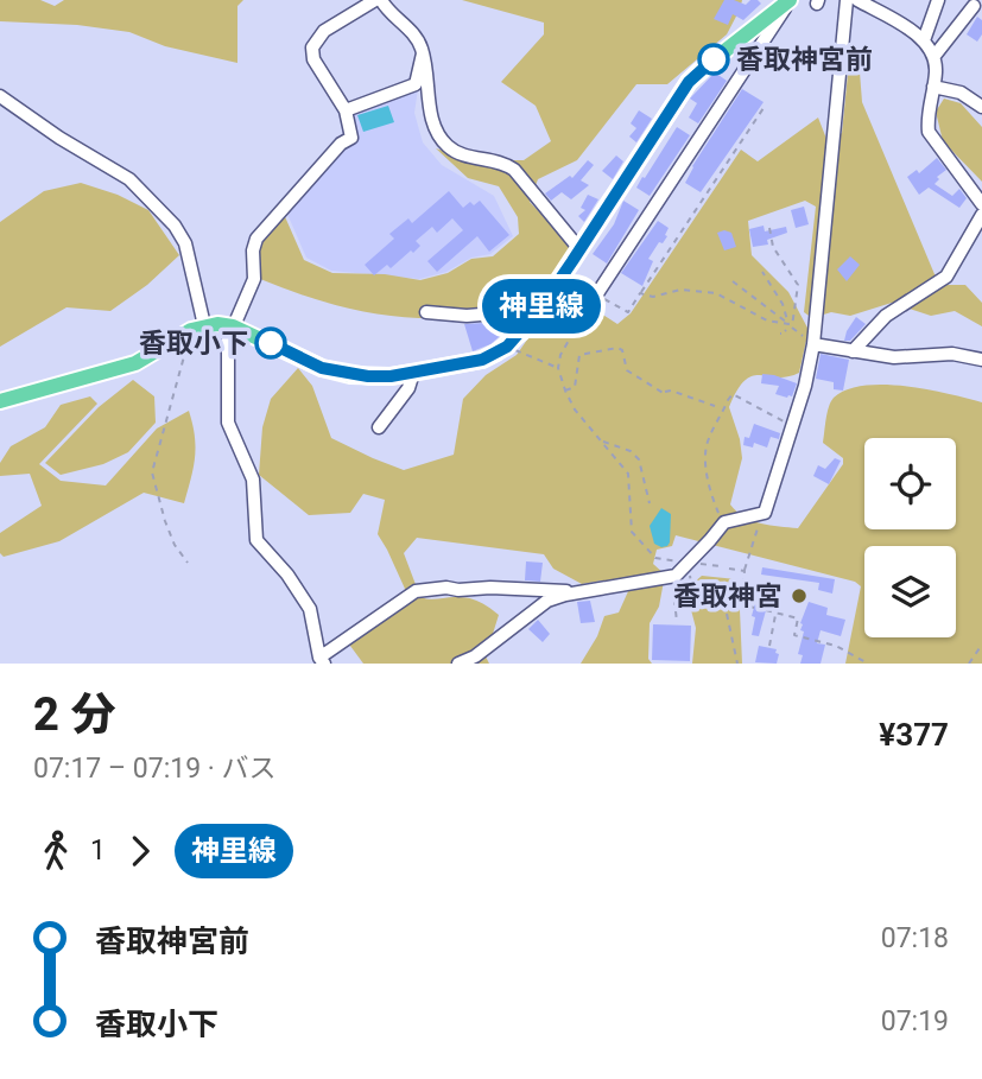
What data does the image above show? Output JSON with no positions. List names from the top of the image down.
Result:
{
  "places": ["香取神宮前", "香取小下", "香取神宮"],
  "lines": ["bus line 神里線"],
  "page": {
    "on_map": "神里線",
    "heading": ["2 分", "07:17 – 07:19 · バス", "¥377"],
    "legs": ["1", "神里線"],
    "list": [
      {
        "name": "香取神宮前",
        "value": "07:18"
      },
      {
        "name": "香取小下",
        "value": "07:19"
      }
    ]
  }
}
